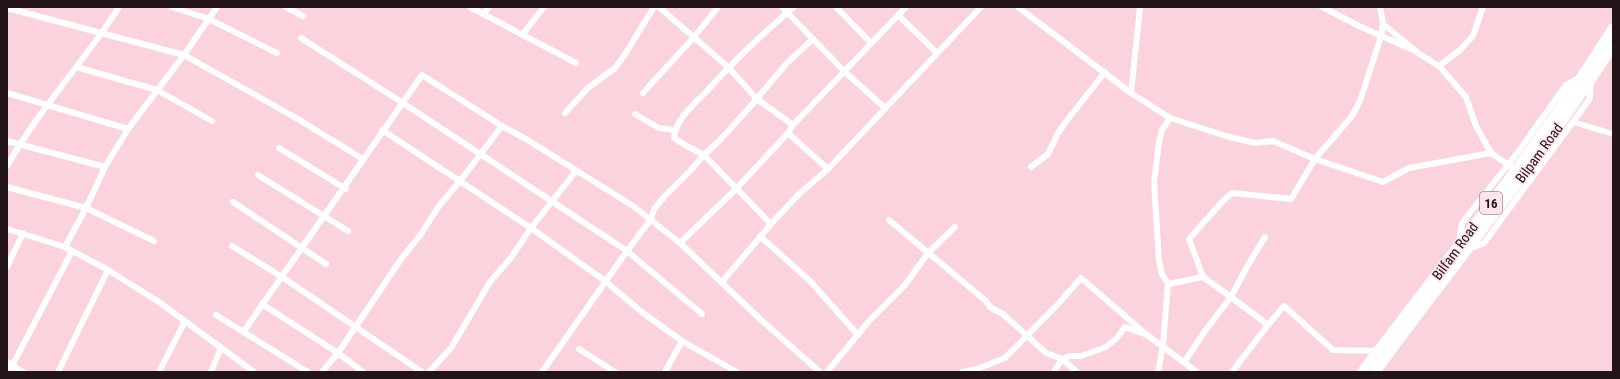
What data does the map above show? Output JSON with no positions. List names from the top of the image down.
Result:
{
  "streets": {
    "main road": ["Bilpam Road", "16", "Bilfam Road"]
  },
  "crossings": [
    ["Bilpam Road", "16"],
    ["Bilpam Road", "Bilfam Road"]
  ]
}
